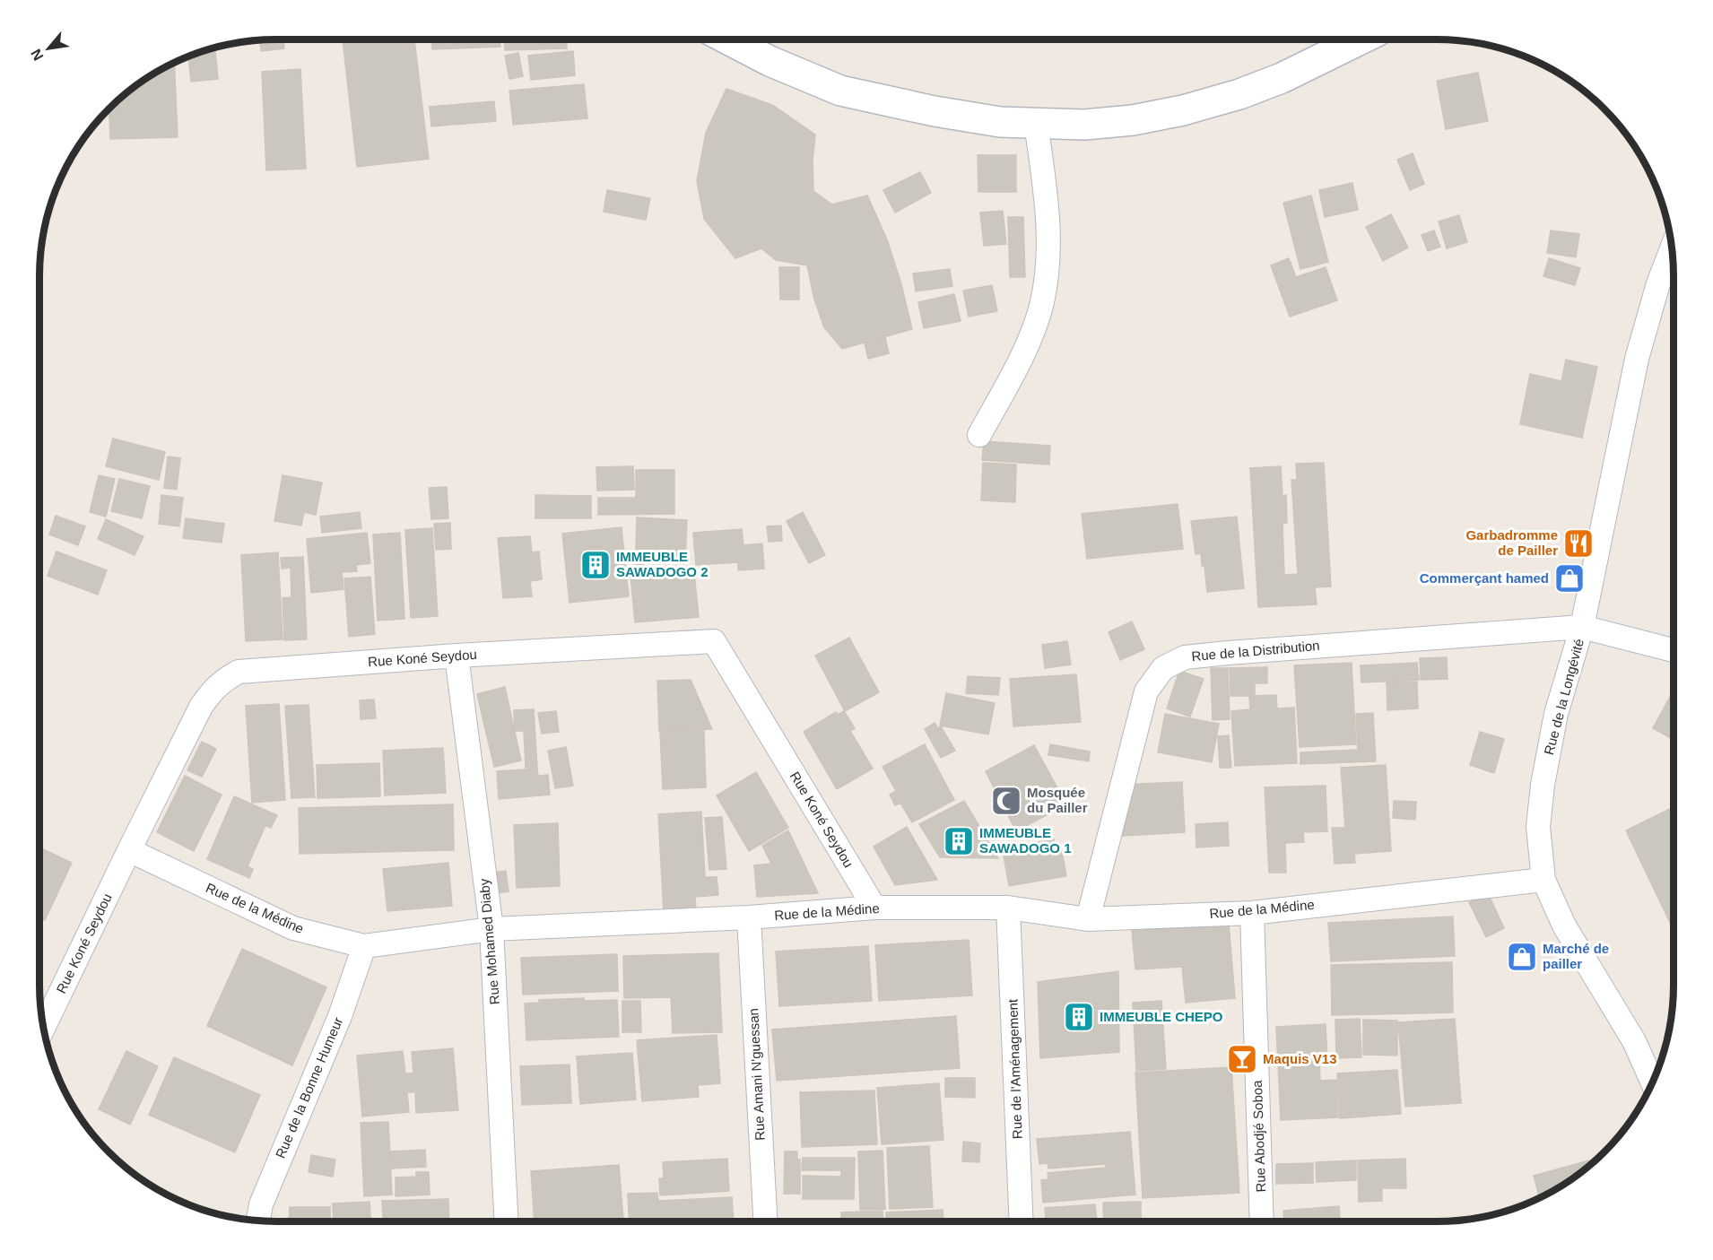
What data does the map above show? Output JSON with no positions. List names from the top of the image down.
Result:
{
  "streets": {
    "street": [
      "Rue de la Distribution",
      "Rue Koné Seydou",
      "Rue de la Longévité",
      "Rue de la Médine",
      "Rue Mohamed Diaby",
      "Rue de l'Aménagement",
      "Rue Amani N'guessan",
      "Rue de la Bonne Humeur",
      "Rue Abodjé Soboa"
    ]
  },
  "crossings": [
    ["Rue de la Distribution", "Rue de la Longévité"],
    ["Rue de la Distribution", "Rue de la Médine"],
    ["Rue Koné Seydou", "Rue de la Médine"],
    ["Rue Koné Seydou", "Rue Mohamed Diaby"],
    ["Rue de la Longévité", "Rue de la Médine"],
    ["Rue de la Médine", "Rue Mohamed Diaby"],
    ["Rue de la Médine", "Rue de l'Aménagement"],
    ["Rue de la Médine", "Rue Amani N'guessan"],
    ["Rue de la Médine", "Rue de la Bonne Humeur"],
    ["Rue de la Médine", "Rue Abodjé Soboa"]
  ],
  "places": {
    "restaurant": ["Garbadromme de Pailler"],
    "building": ["IMMEUBLE SAWADOGO 2", "IMMEUBLE SAWADOGO 1", "IMMEUBLE CHEPO"],
    "shop": ["Commerçant hamed", "Marché de pailler"],
    "mosque": ["Mosquée du Pailler"],
    "bar": ["Maquis V13"]
  },
  "north": "bottom left"
}
